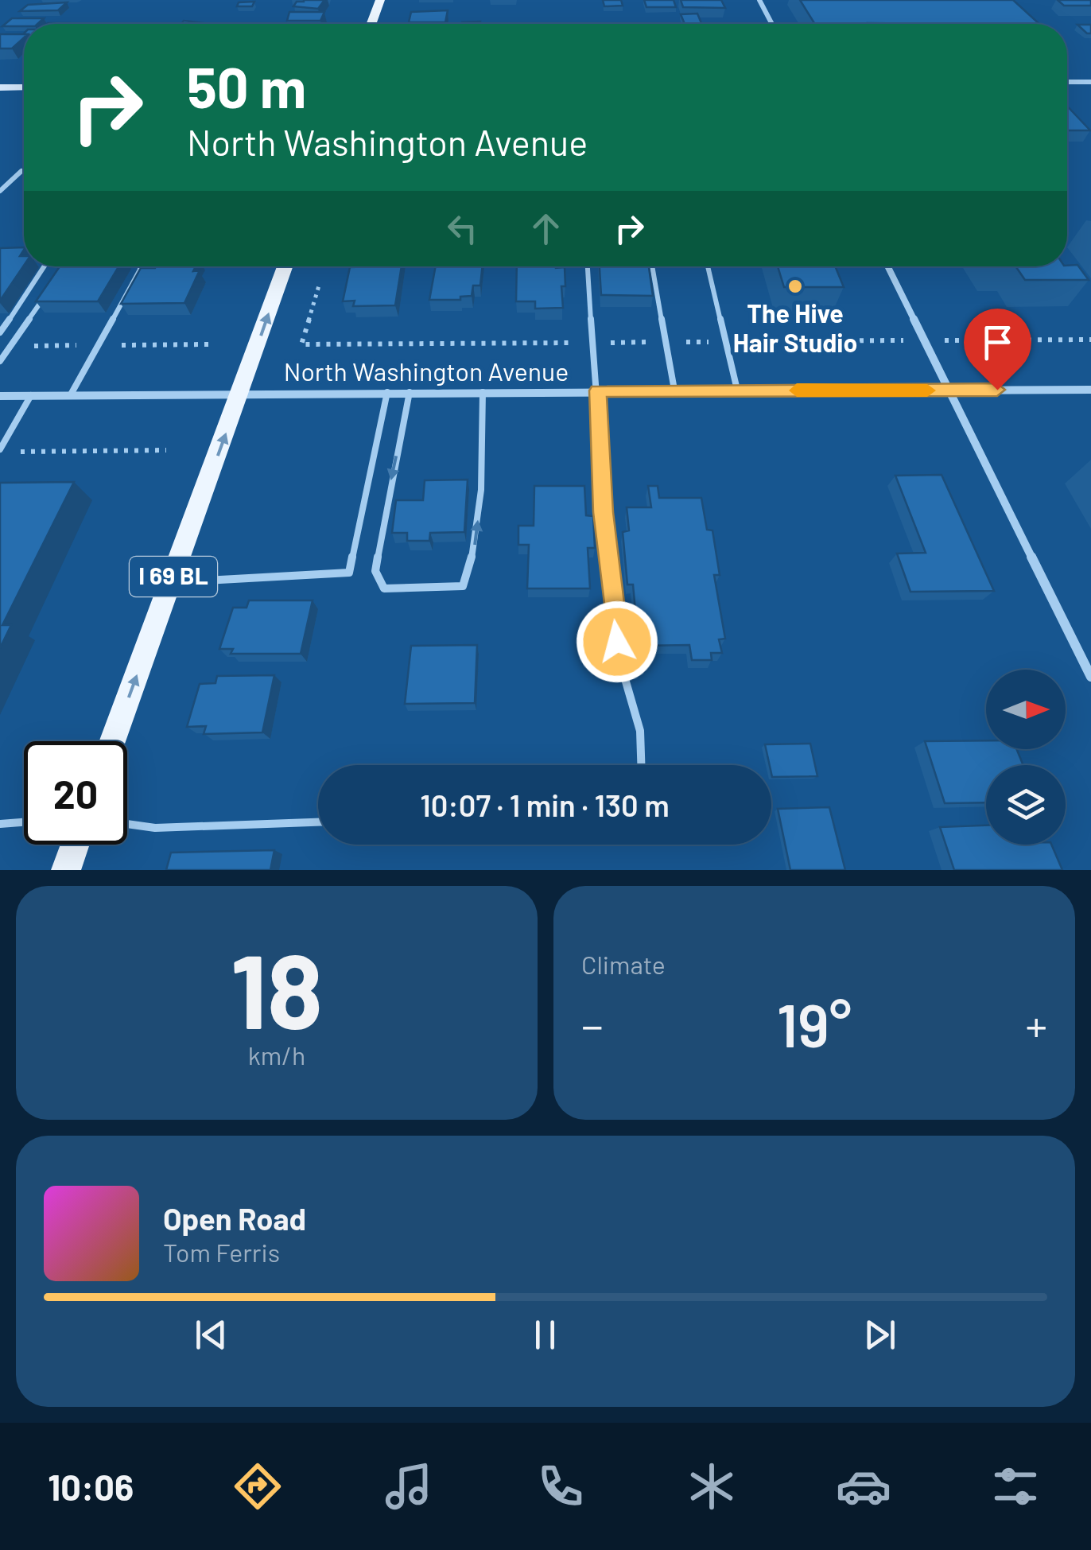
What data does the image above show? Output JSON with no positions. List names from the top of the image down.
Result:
{
  "streets": {
    "main road": ["I 69 BL"],
    "street": ["North Washington Avenue"]
  },
  "crossings": [
    ["North Washington Avenue", "I 69 BL"]
  ],
  "places": ["The Hive Hair Studio"],
  "north": "right",
  "page": {
    "turn": ["50 m", "North Washington Avenue"],
    "limit": "20",
    "trip": "10:07 · 1 min · 130 m",
    "tile": [
      ["18", "km/h"],
      "Climate"
    ],
    "heat": ["−", "19°", "+"],
    "song": ["Open Road", "Tom Ferris"],
    "tabs": "10:06"
  }
}
